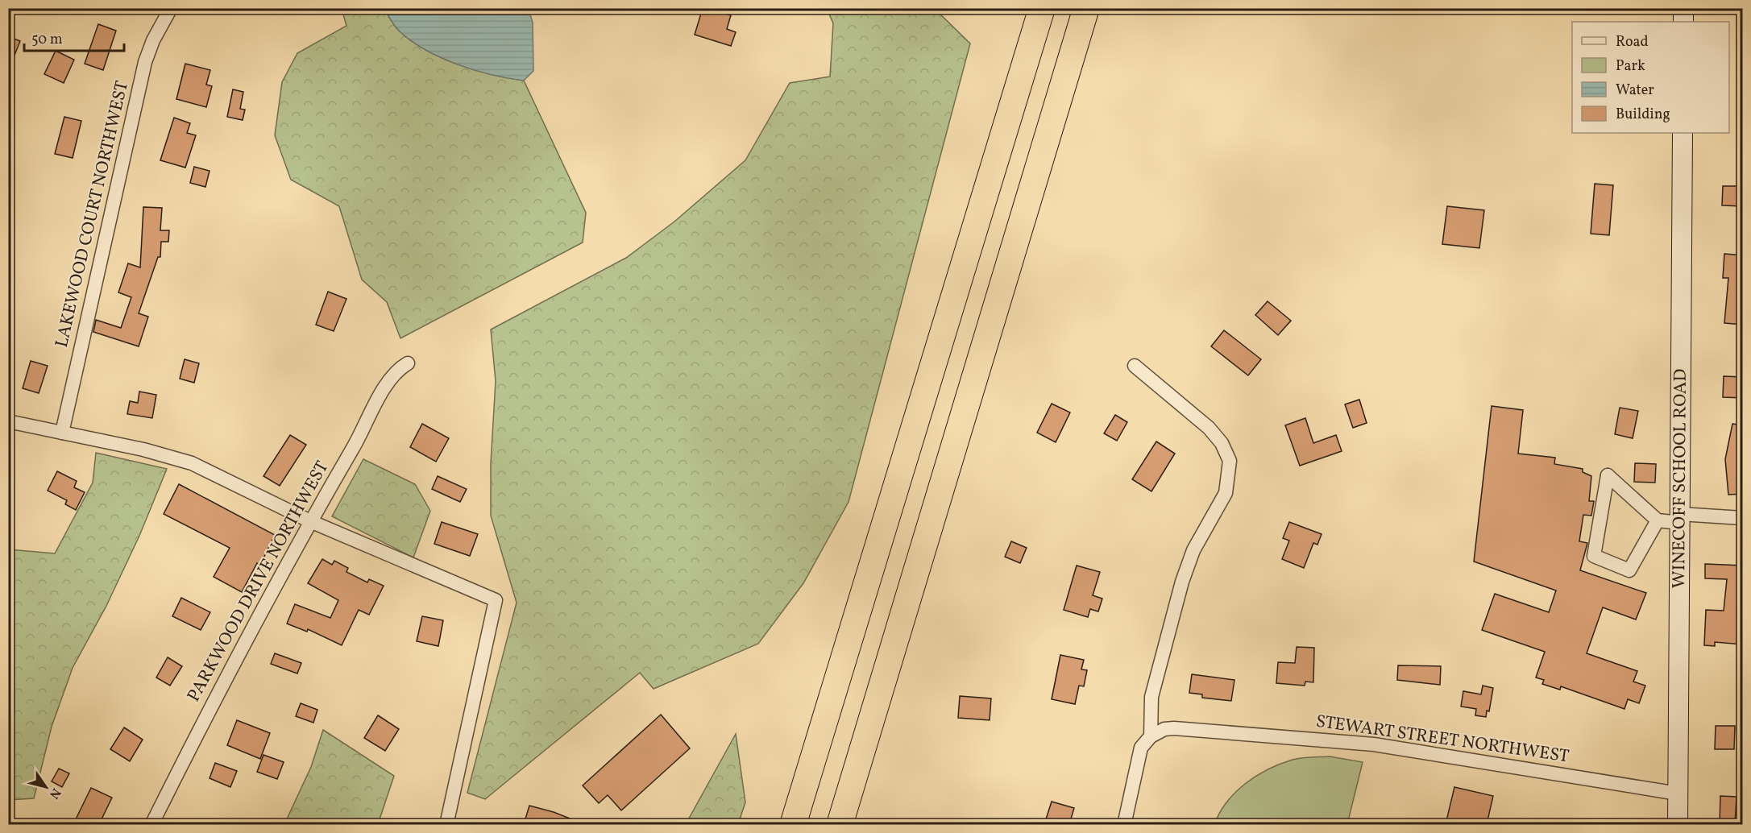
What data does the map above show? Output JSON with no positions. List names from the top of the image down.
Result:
{
  "streets": {
    "street": [
      "LAKEWOOD COURT NORTHWEST",
      "WINECOFF SCHOOL ROAD",
      "PARKWOOD DRIVE NORTHWEST",
      "STEWART STREET NORTHWEST"
    ]
  },
  "crossings": [
    ["WINECOFF SCHOOL ROAD", "STEWART STREET NORTHWEST"]
  ],
  "legend": [
    "Road",
    "Park",
    "Water",
    "Building"
  ],
  "scale_bar": "50 m",
  "north": "bottom right"
}
